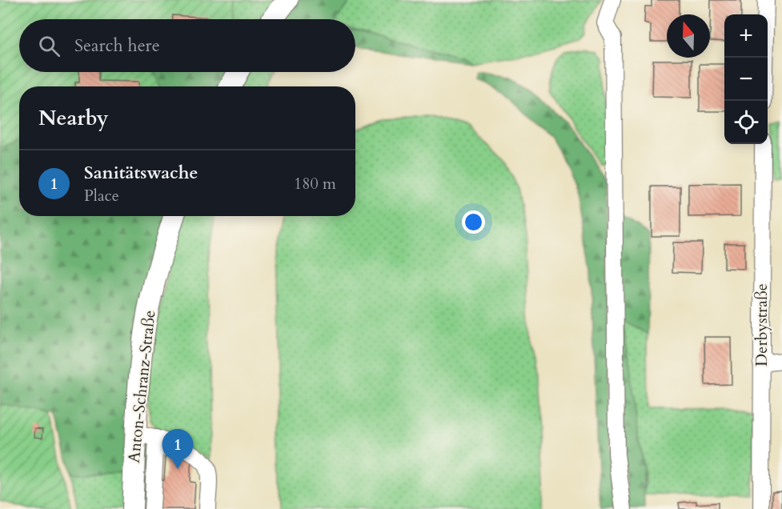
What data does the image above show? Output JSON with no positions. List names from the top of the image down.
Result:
{
  "streets": {
    "main road": ["Anton-Schranz-Straße"],
    "street": ["Derbystraße"]
  },
  "north": "top",
  "page": {
    "map_buttons": ["+", "−"],
    "search": "Search here",
    "heading": "Nearby",
    "list": [
      {
        "mark": "1",
        "name": "Sanitätswache",
        "note": "Place",
        "value": "180 m"
      }
    ],
    "pins": "1"
  }
}
